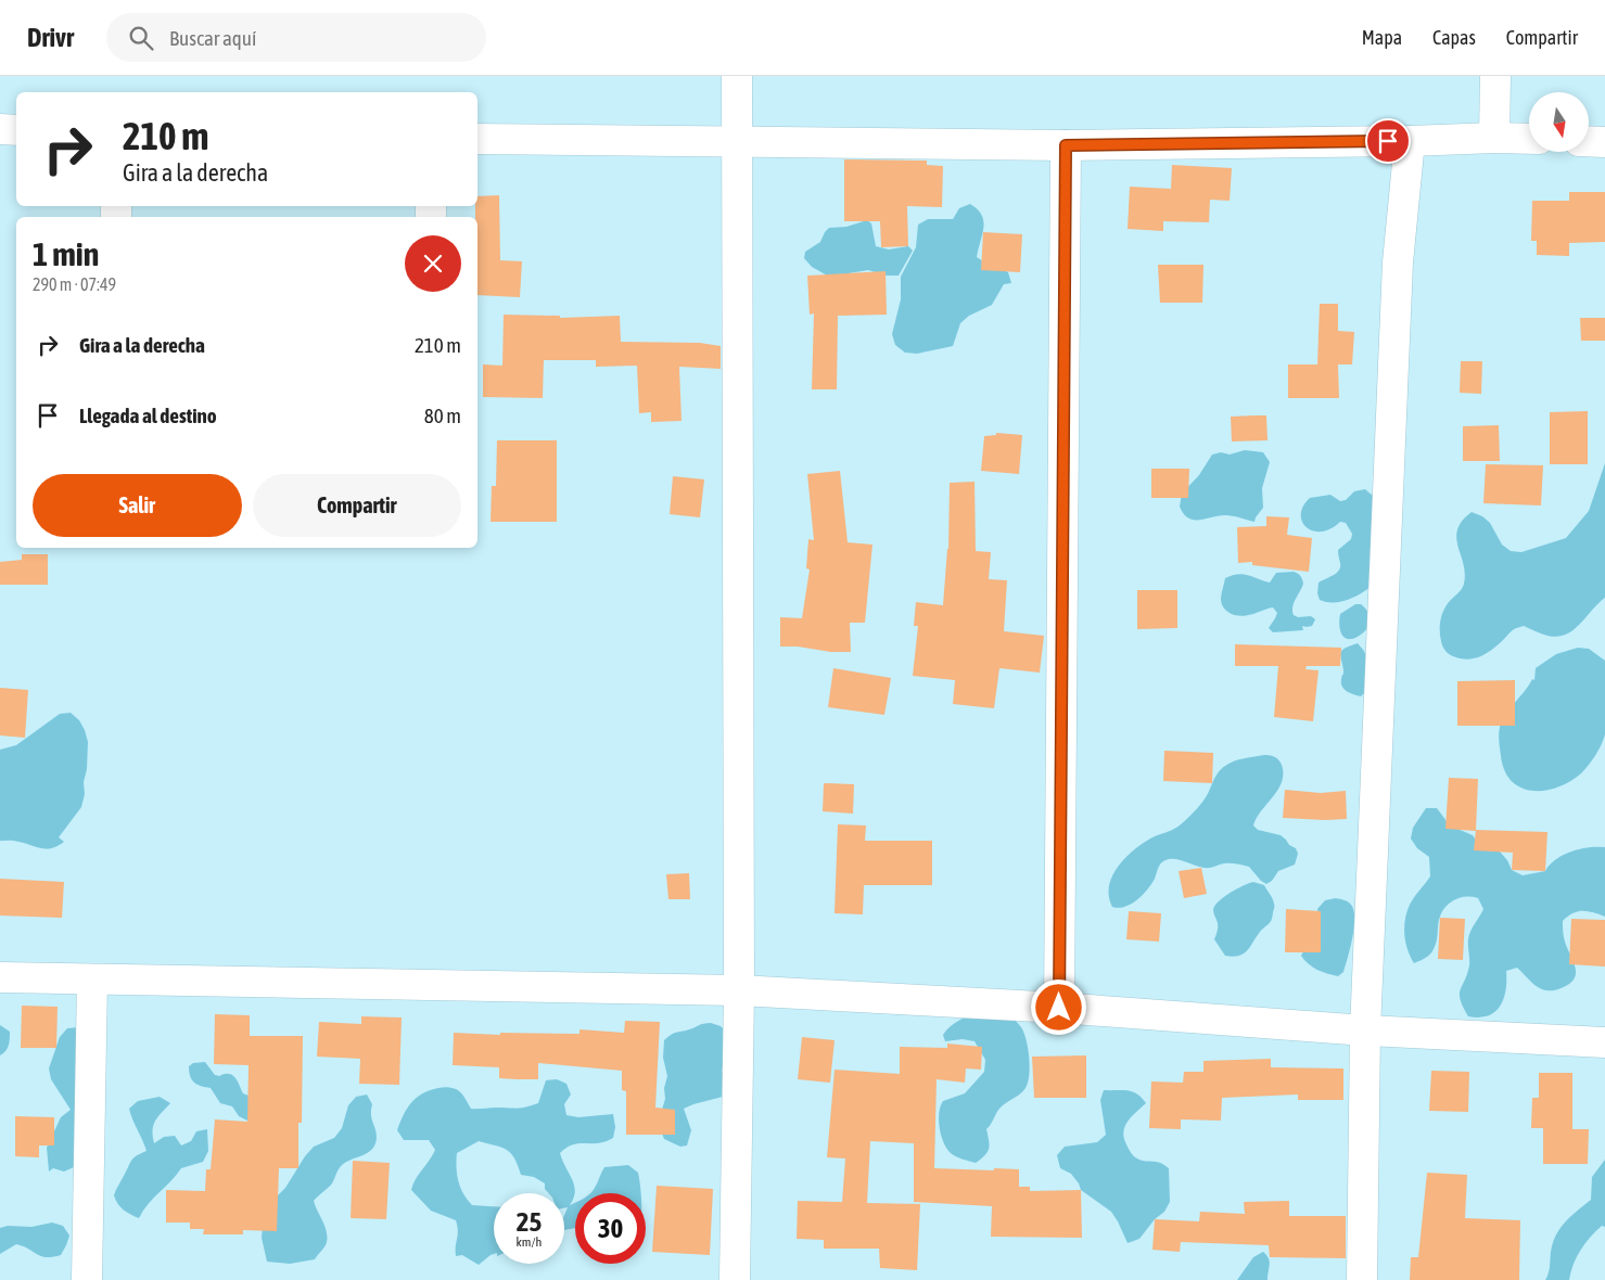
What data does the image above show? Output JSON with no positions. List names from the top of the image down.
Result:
{
  "north": "bottom",
  "page": {
    "header": "Drivr",
    "search": "Buscar aquí",
    "nav": ["Mapa", "Capas", "Compartir"],
    "turn": ["210 m", "Gira a la derecha"],
    "heading": ["1 min", "290 m · 07:49"],
    "list": [
      {
        "name": "Gira a la derecha",
        "value": "210 m"
      },
      {
        "name": "Llegada al destino",
        "value": "80 m"
      }
    ],
    "buttons": ["Salir", "Compartir"],
    "speed": "25 km/h",
    "limit": "30"
  }
}
